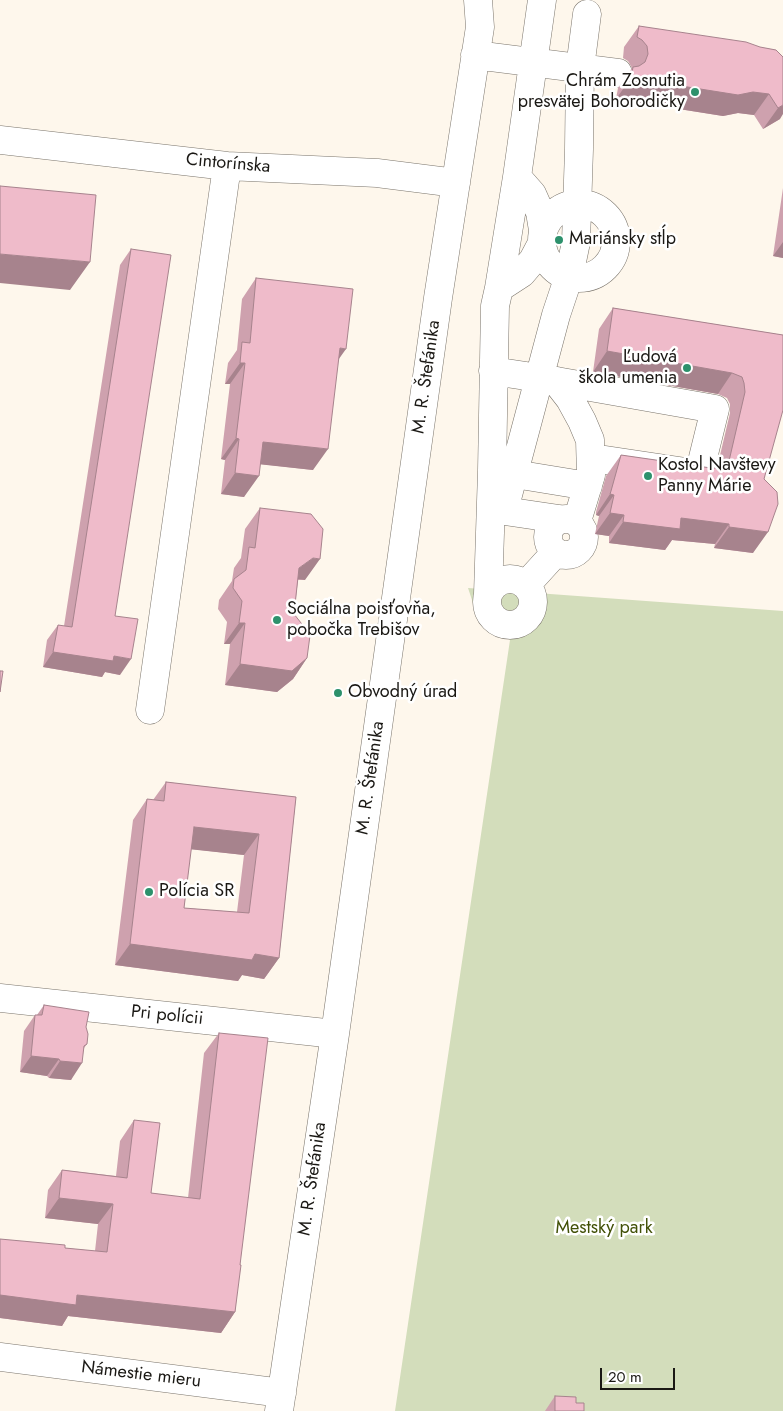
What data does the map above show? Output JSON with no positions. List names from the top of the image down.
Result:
{
  "streets": {
    "street": [
      "Cintorínska",
      "M. R. Štefánika",
      "Pri polícii",
      "Námestie mieru"
    ]
  },
  "crossings": [
    ["Cintorínska", "M. R. Štefánika"],
    ["M. R. Štefánika", "Pri polícii"],
    ["M. R. Štefánika", "Námestie mieru"]
  ],
  "parks": ["Mestský park"],
  "places": [
    "Chrám Zosnutia presvätej Bohorodičky",
    "Mariánsky stĺp",
    "Ľudová škola umenia",
    "Kostol Navštevy Panny Márie",
    "Sociálna poisťovňa, pobočka Trebišov",
    "Obvodný úrad",
    "Polícia SR"
  ],
  "scale_bar": "20 m"
}
